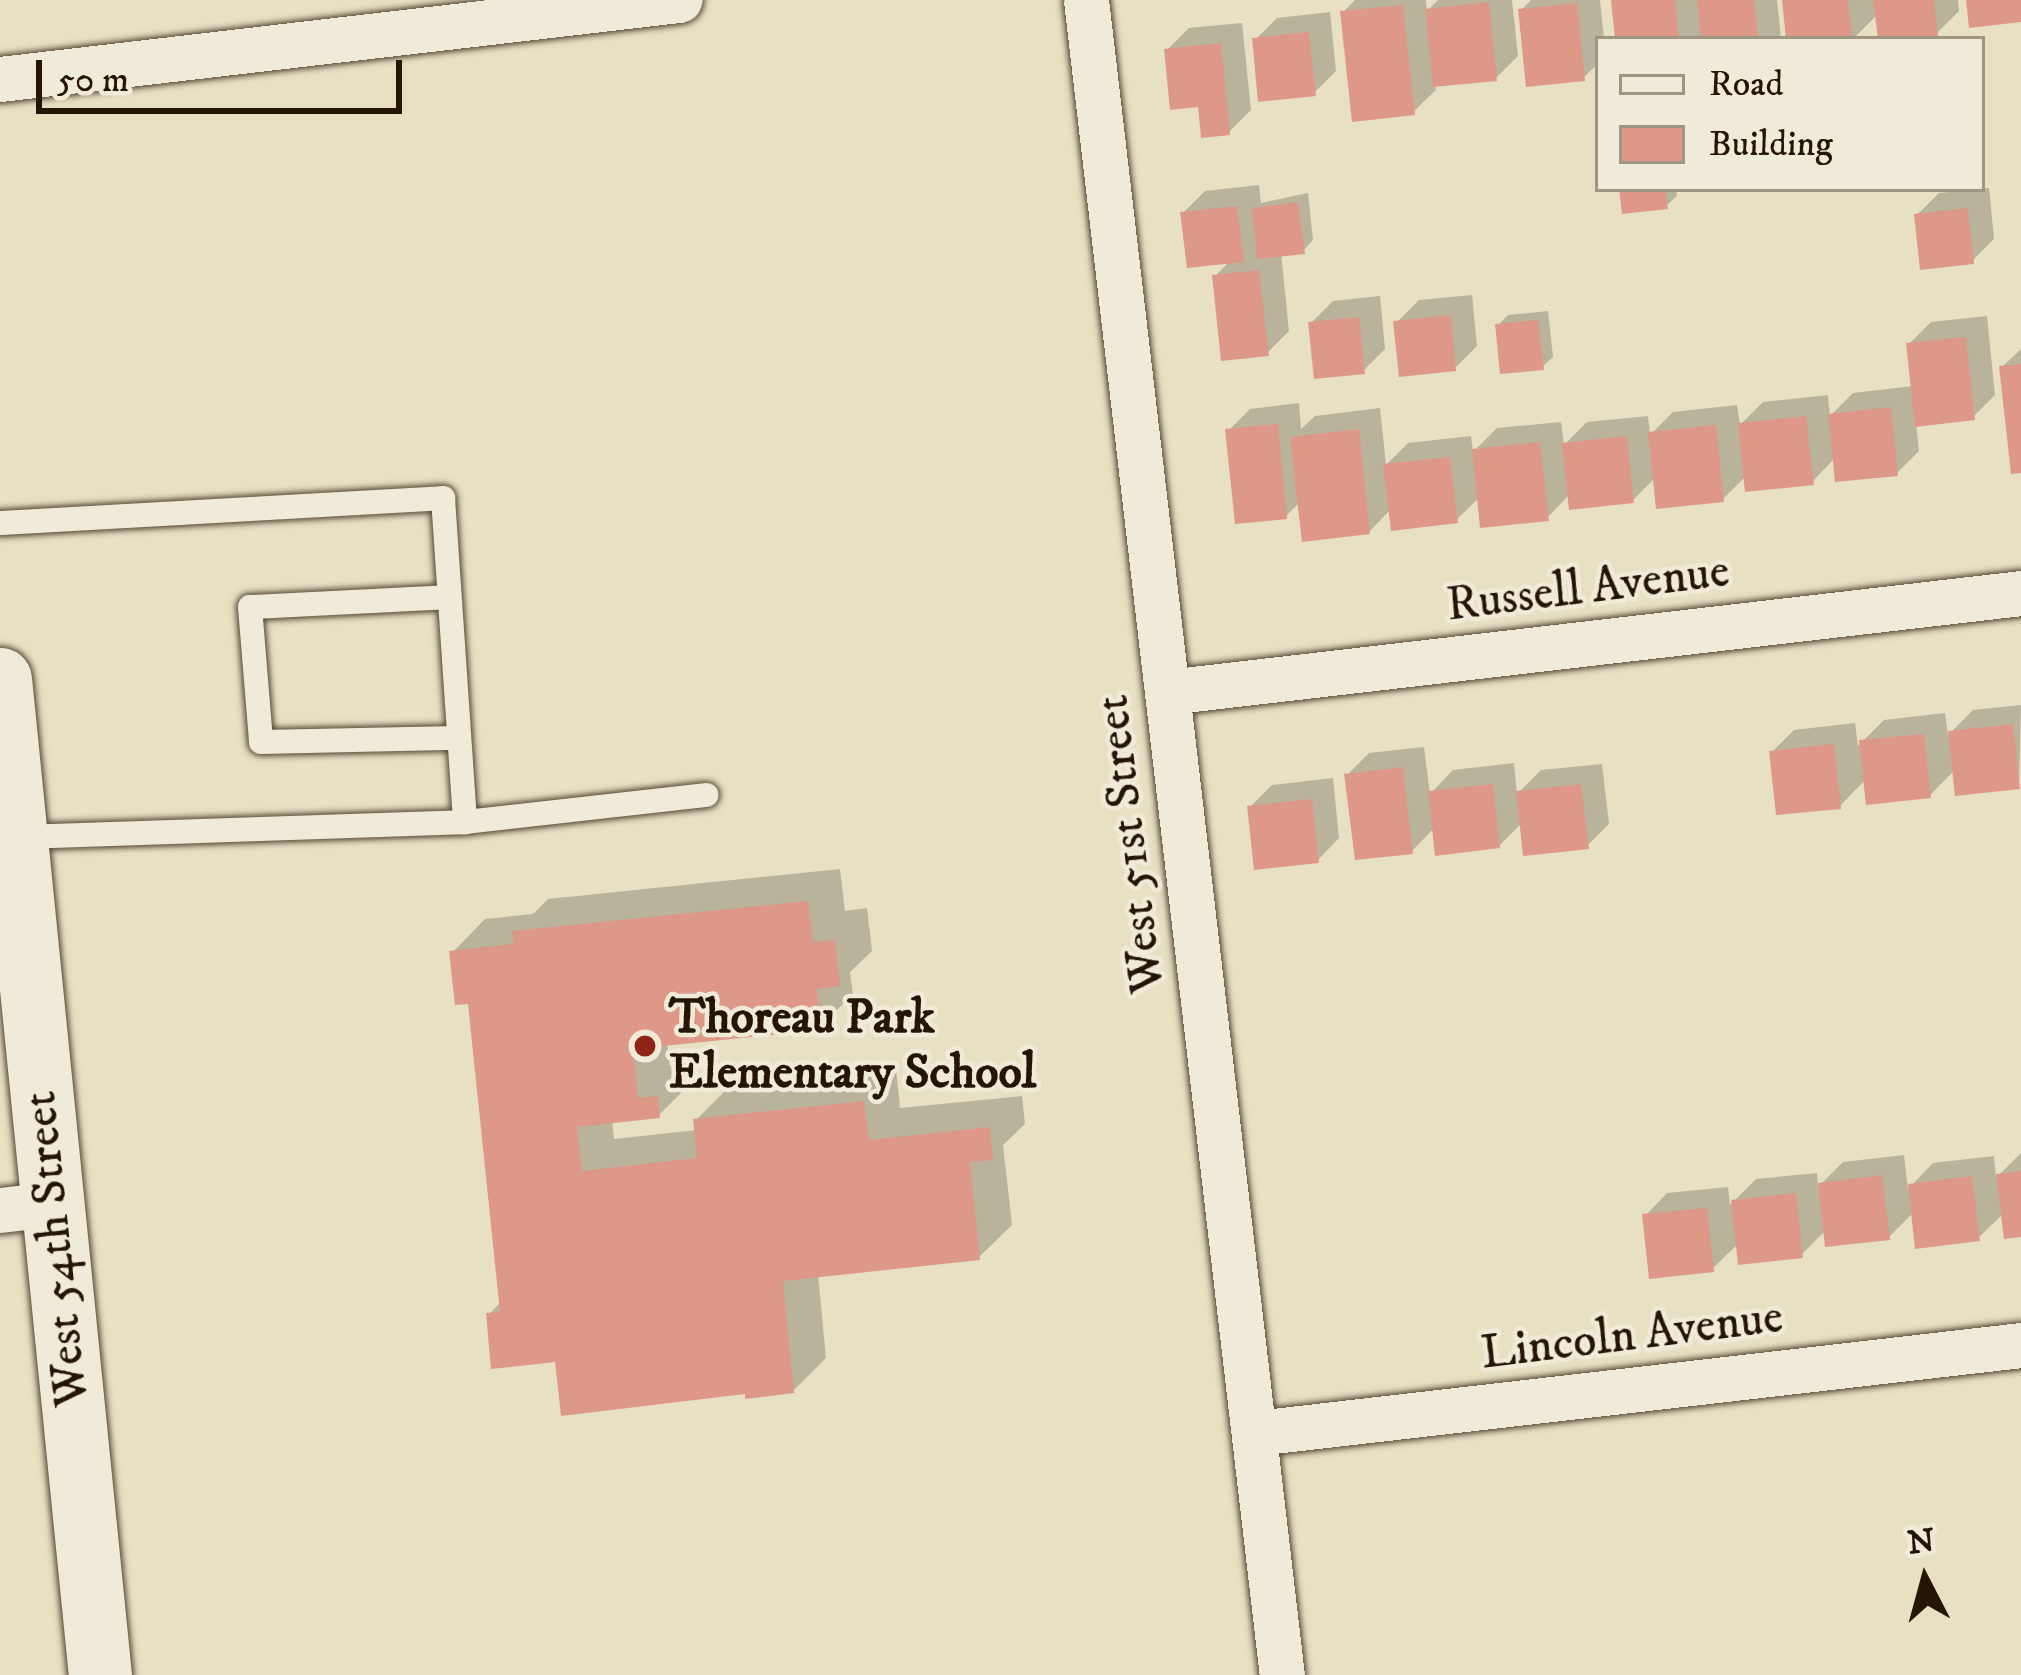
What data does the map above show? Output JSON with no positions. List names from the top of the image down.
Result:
{
  "streets": {
    "street": [
      "Russell Avenue",
      "West 51st Street",
      "West 54th Street",
      "Lincoln Avenue"
    ]
  },
  "crossings": [
    ["Russell Avenue", "West 51st Street"],
    ["West 51st Street", "Lincoln Avenue"]
  ],
  "places": ["Thoreau Park Elementary School"],
  "legend": ["Road", "Building"],
  "scale_bar": "50 m",
  "north": "top"
}
